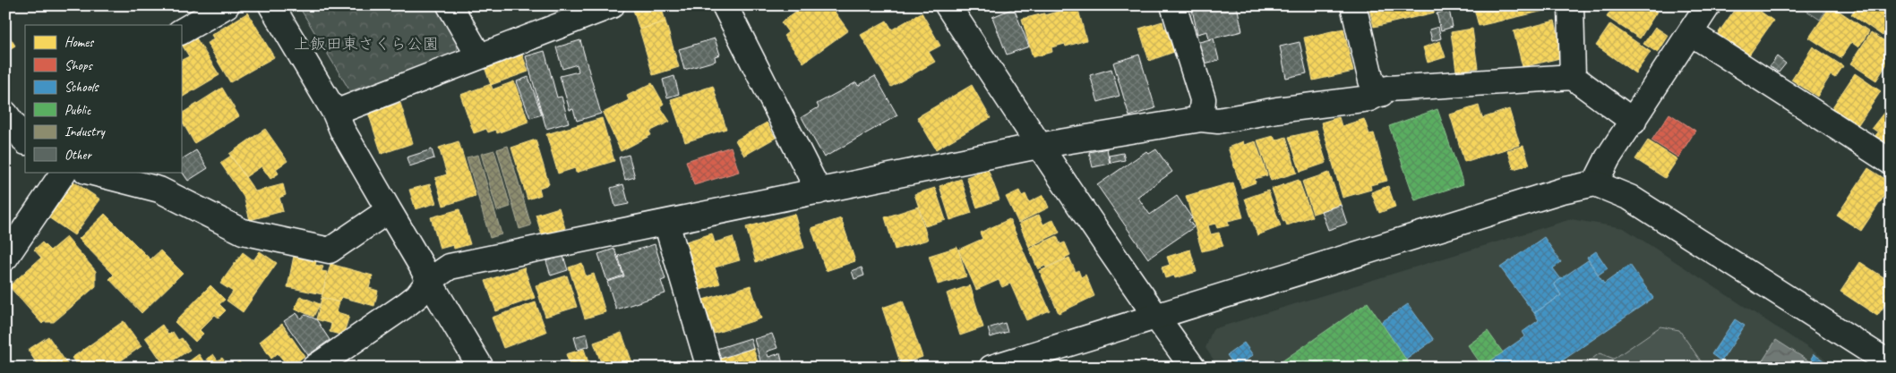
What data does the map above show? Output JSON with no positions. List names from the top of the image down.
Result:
{
  "parks": ["上飯田東さくら公園"],
  "legend": [
    "Homes",
    "Shops",
    "Schools",
    "Public",
    "Industry",
    "Other"
  ]
}
